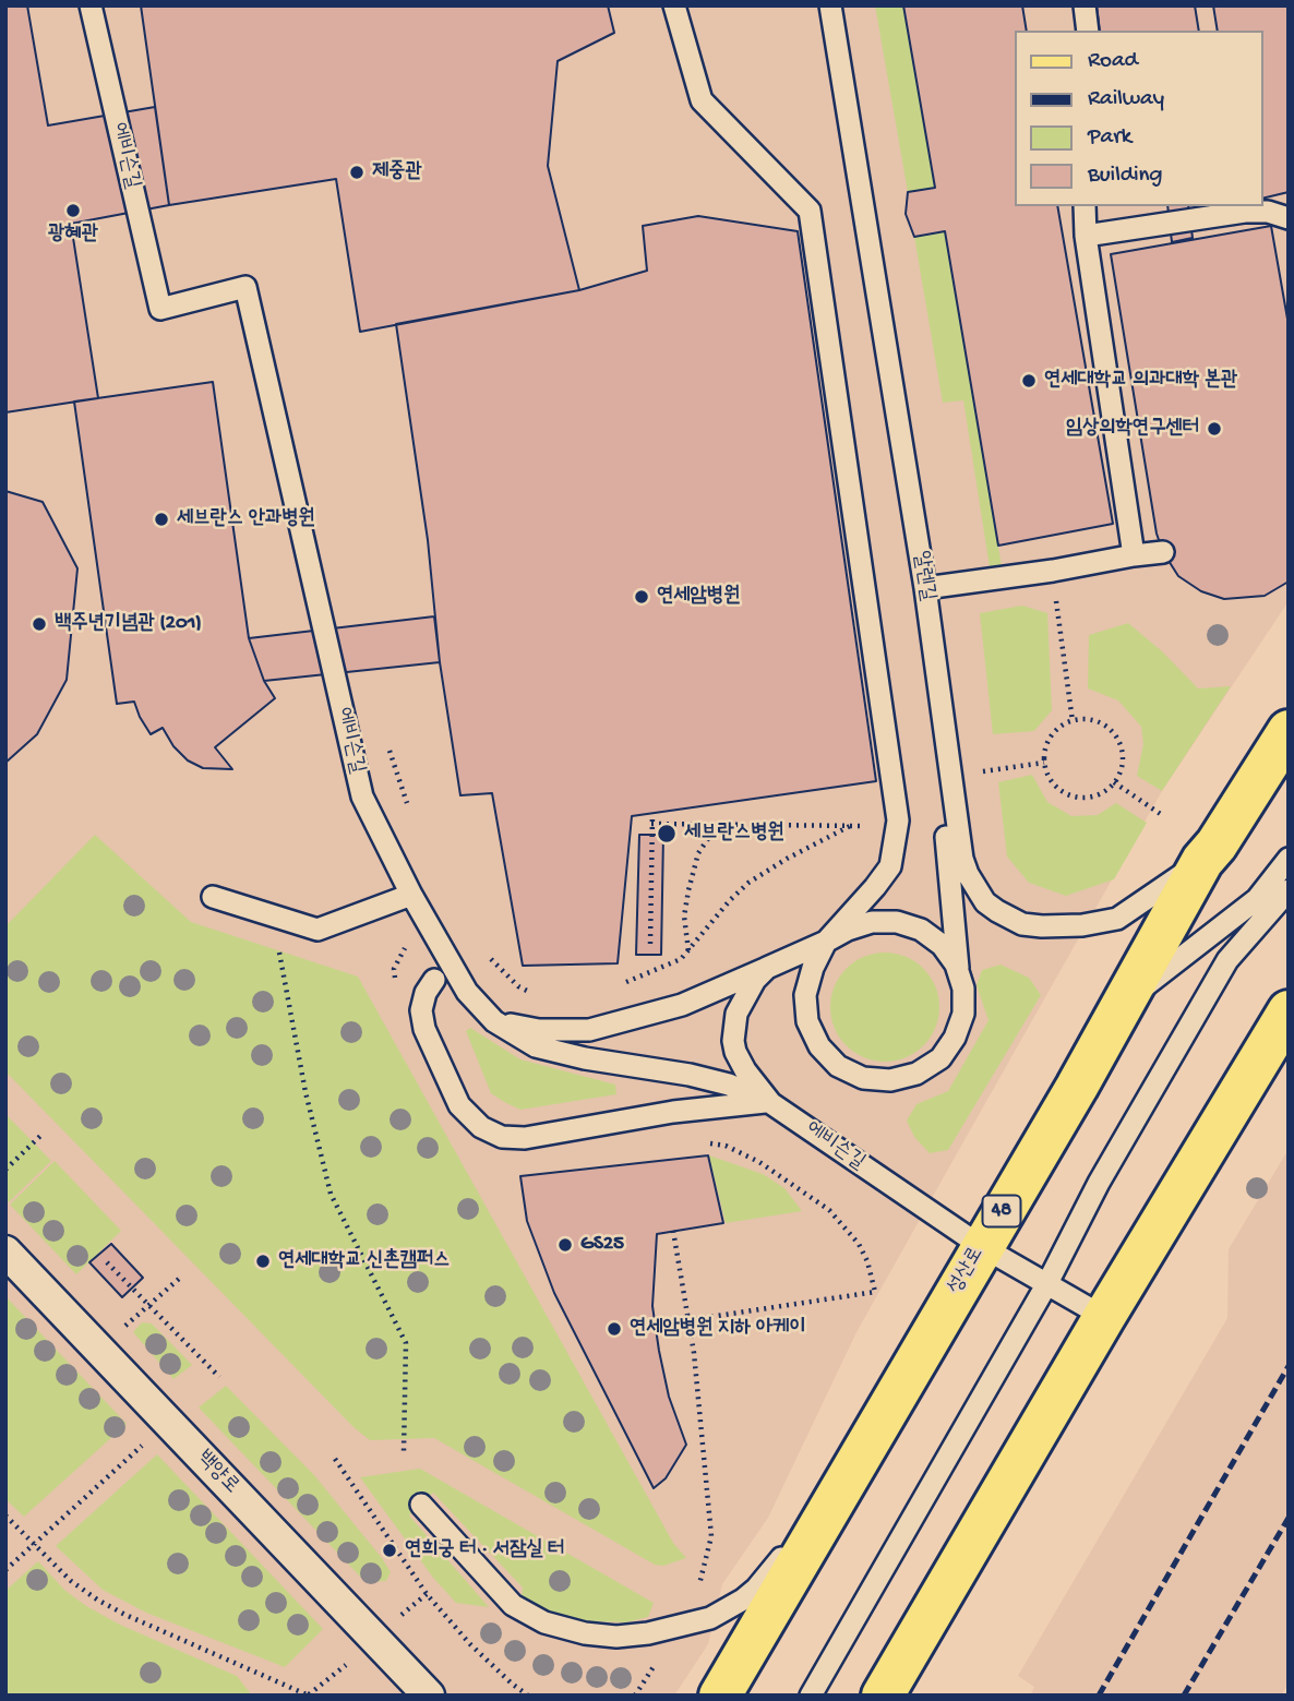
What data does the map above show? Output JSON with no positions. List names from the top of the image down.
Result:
{
  "streets": {
    "main road": ["48", "성산로"],
    "street": ["백양로"],
    "lane": ["에비슨길", "알렌길"]
  },
  "crossings": [
    ["에비슨길", "성산로"],
    ["알렌길", "성산로"]
  ],
  "places": [
    "제중관",
    "광혜관",
    "연세대학교 의과대학 본관",
    "임상의학연구센터",
    "세브란스 안과병원",
    "연세암병원",
    "백주년기념관 (201)",
    "세브란스병원",
    "GS25",
    "연세대학교 신촌캠퍼스",
    "연세암병원 지하 아케이",
    "연희궁 터 · 서잠실 터"
  ],
  "legend": [
    "Road",
    "Railway",
    "Park",
    "Building"
  ]
}
